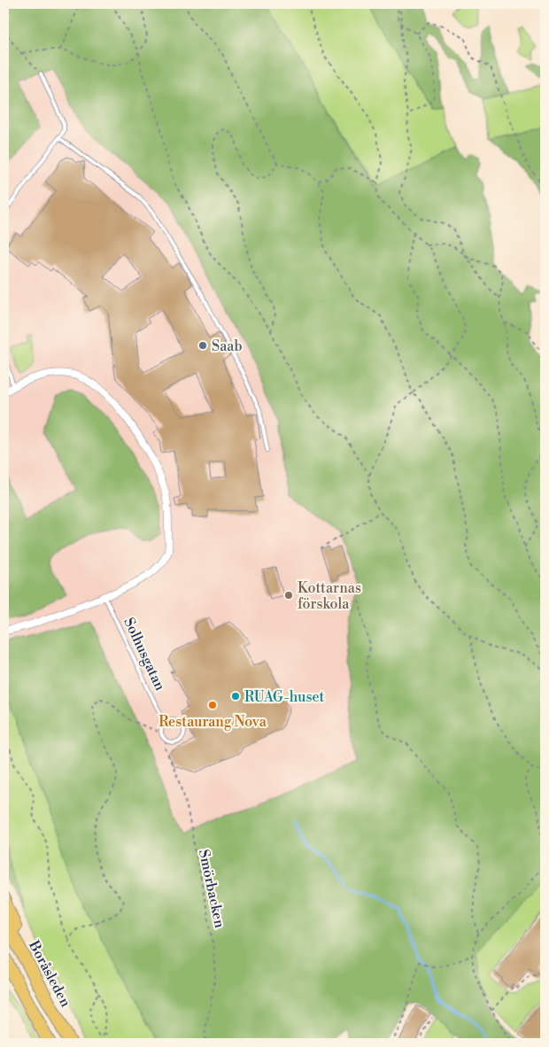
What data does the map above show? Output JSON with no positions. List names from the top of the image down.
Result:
{
  "streets": {
    "highway": ["Boråsleden"],
    "lane": ["Solhusgatan"],
    "path": ["Smörbacken"]
  },
  "crossings": [
    ["Solhusgatan", "Smörbacken"]
  ],
  "places": [
    "Saab",
    "Kottarnas förskola",
    "RUAG-huset",
    "Restaurang Nova"
  ]
}
